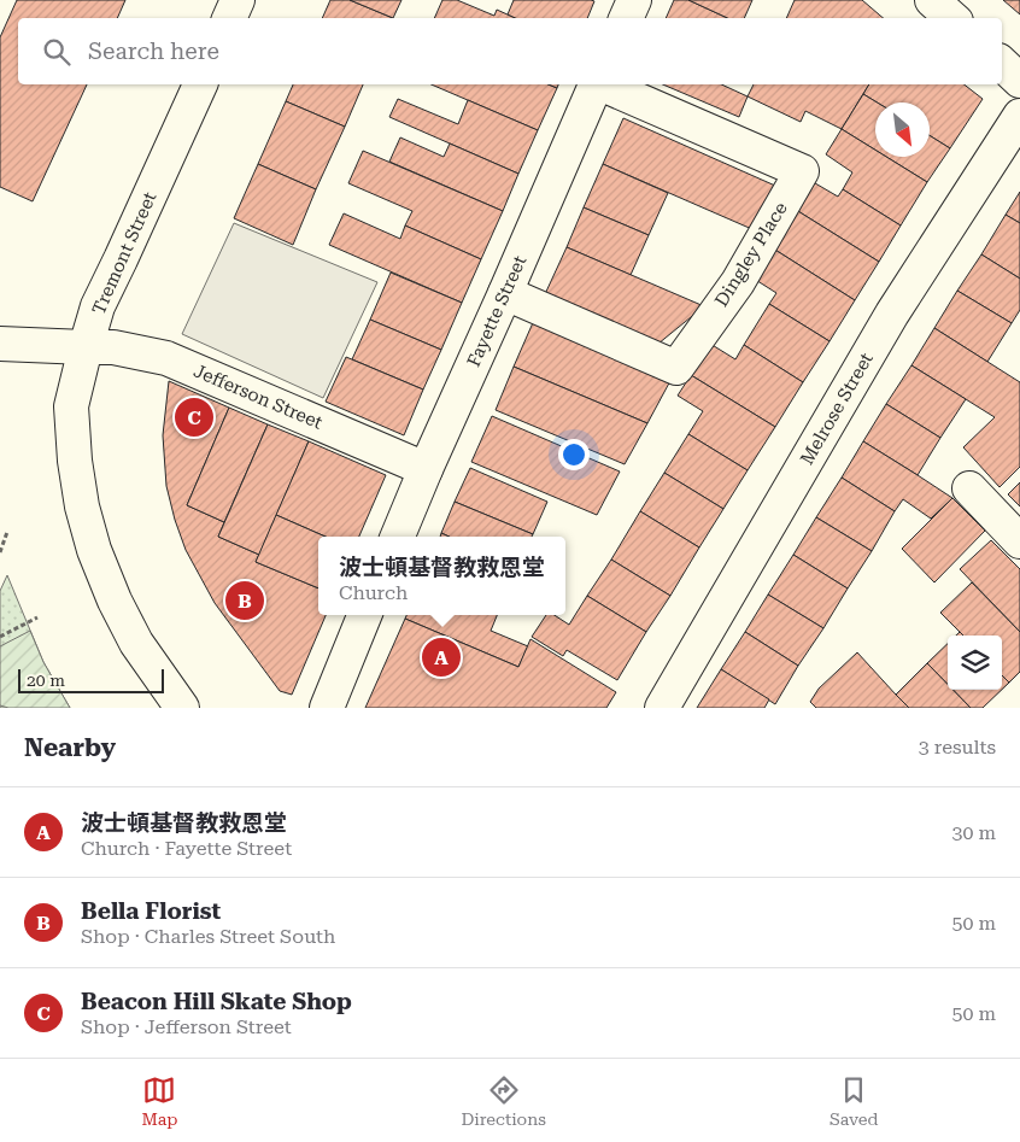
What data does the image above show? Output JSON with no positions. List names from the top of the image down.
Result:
{
  "streets": {
    "street": [
      "Tremont Street",
      "Dingley Place",
      "Fayette Street",
      "Jefferson Street",
      "Melrose Street"
    ]
  },
  "crossings": [
    ["Tremont Street", "Jefferson Street"],
    ["Dingley Place", "Fayette Street"],
    ["Fayette Street", "Jefferson Street"]
  ],
  "scale_bar": "20 m",
  "north": "bottom right",
  "page": {
    "search": "Search here",
    "pins": ["C", "B", "A"],
    "popup": ["波士頓基督教救恩堂", "Church"],
    "scale": "20 m",
    "heading": ["Nearby", "3 results"],
    "list": [
      {
        "mark": "A",
        "name": "波士頓基督教救恩堂",
        "note": "Church · Fayette Street",
        "value": "30 m"
      },
      {
        "mark": "B",
        "name": "Bella Florist",
        "note": "Shop · Charles Street South",
        "value": "50 m"
      },
      {
        "mark": "C",
        "name": "Beacon Hill Skate Shop",
        "note": "Shop · Jefferson Street",
        "value": "50 m"
      }
    ],
    "nav": ["Map", "Directions", "Saved"]
  }
}
